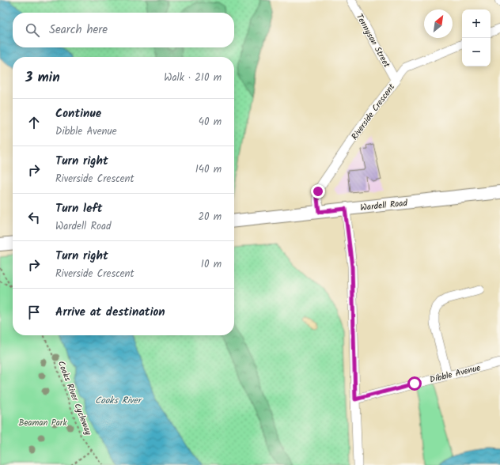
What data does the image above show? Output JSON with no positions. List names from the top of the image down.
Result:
{
  "streets": {
    "main road": ["Wardell Road"],
    "street": ["Tennyson Street", "Riverside Crescent", "Dibble Avenue"],
    "path": ["Cooks River Cycleway"]
  },
  "crossings": [
    ["Tennyson Street", "Riverside Crescent"],
    ["Riverside Crescent", "Wardell Road"]
  ],
  "water": ["Cooks River"],
  "parks": ["Beaman Park"],
  "north": "top right",
  "page": {
    "map_buttons": ["+", "−"],
    "search": "Search here",
    "heading": ["3 min", "Walk · 210 m"],
    "list": [
      ["Continue", "Dibble Avenue", "40 m"],
      ["Turn right", "Riverside Crescent", "140 m"],
      ["Turn left", "Wardell Road", "20 m"],
      ["Turn right", "Riverside Crescent", "10 m"],
      "Arrive at destination"
    ]
  }
}
